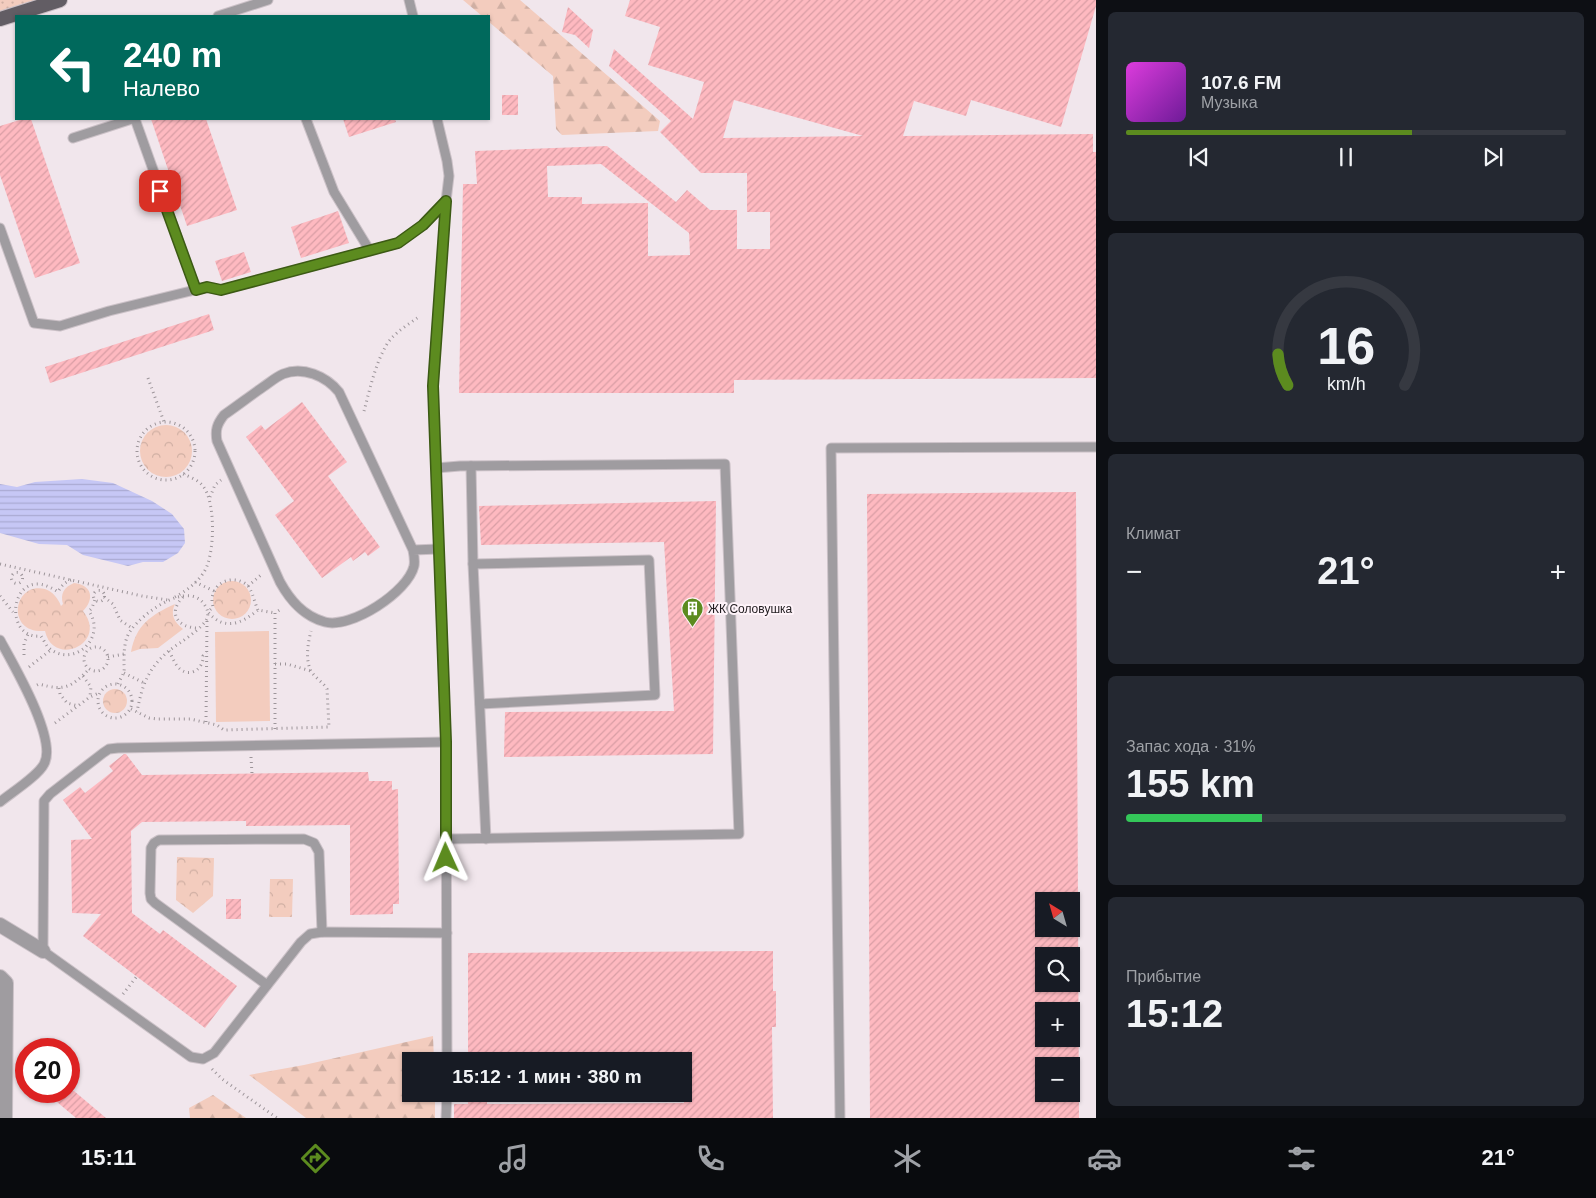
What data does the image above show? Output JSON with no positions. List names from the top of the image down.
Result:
{
  "places": {
    "building": ["ЖК Соловушка"]
  },
  "north": "top left",
  "page": {
    "turn": ["240 m", "Налево"],
    "song": ["107.6 FM", "Музыка"],
    "tile": [
      "Климат",
      ["Запас хода · 31%", "155 km"],
      ["Прибытие", "15:12"]
    ],
    "heat": ["−", "21°", "+"],
    "map_buttons": ["+", "−"],
    "limit": "20",
    "trip": "15:12 · 1 мин · 380 m",
    "tabs": ["15:11", "21°"],
    "gauge": ["16", "km/h"]
  }
}
